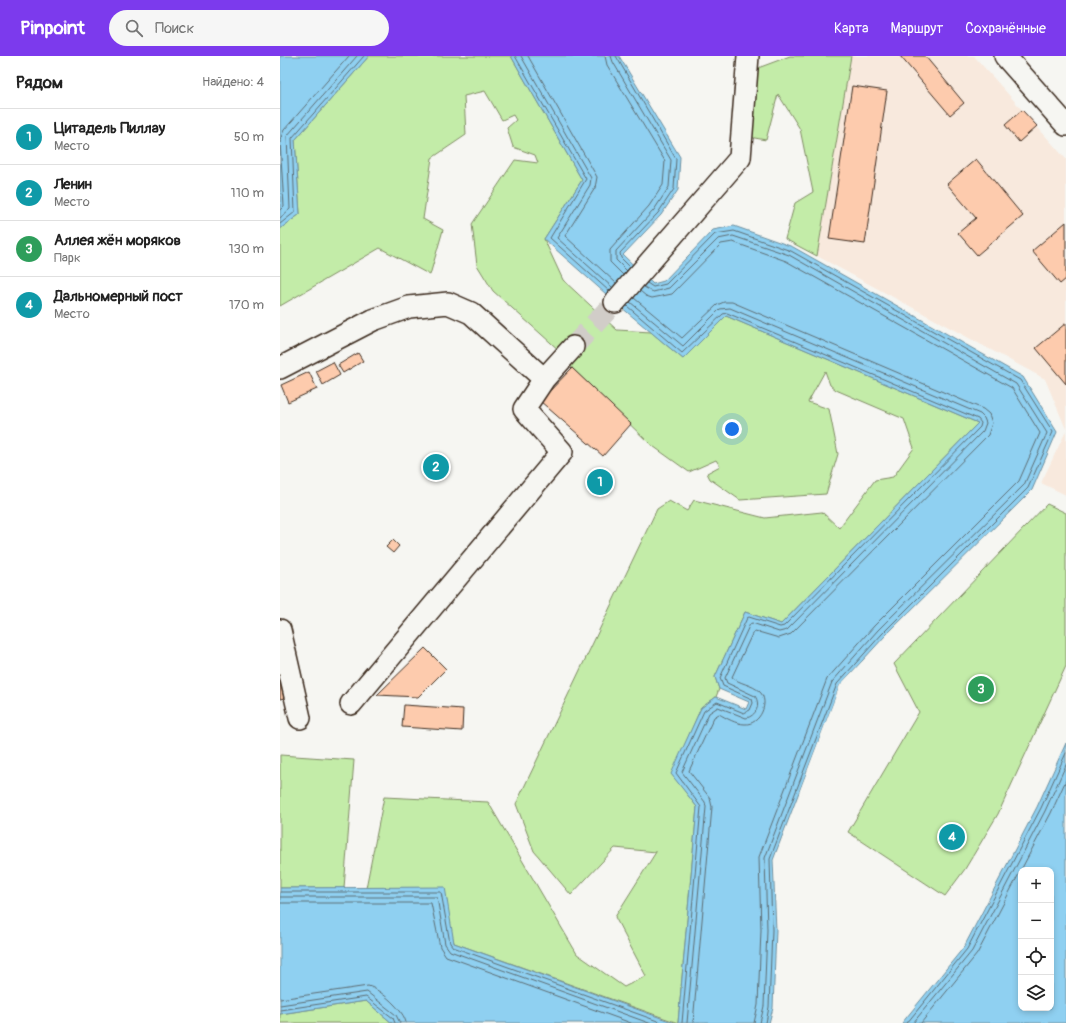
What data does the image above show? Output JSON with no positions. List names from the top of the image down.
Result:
{
  "page": {
    "header": "Pinpoint",
    "search": "Поиск",
    "nav": ["Карта", "Маршрут", "Сохранённые"],
    "heading": ["Рядом", "Найдено: 4"],
    "list": [
      {
        "mark": "1",
        "name": "Цитадель Пиллау",
        "note": "Место",
        "value": "50 m"
      },
      {
        "mark": "2",
        "name": "Ленин",
        "note": "Место",
        "value": "110 m"
      },
      {
        "mark": "3",
        "name": "Аллея жён моряков",
        "note": "Парк",
        "value": "130 m"
      },
      {
        "mark": "4",
        "name": "Дальномерный пост",
        "note": "Место",
        "value": "170 m"
      }
    ],
    "pins": [
      "2",
      "1",
      "3",
      "4"
    ],
    "map_buttons": ["+", "−"]
  }
}
